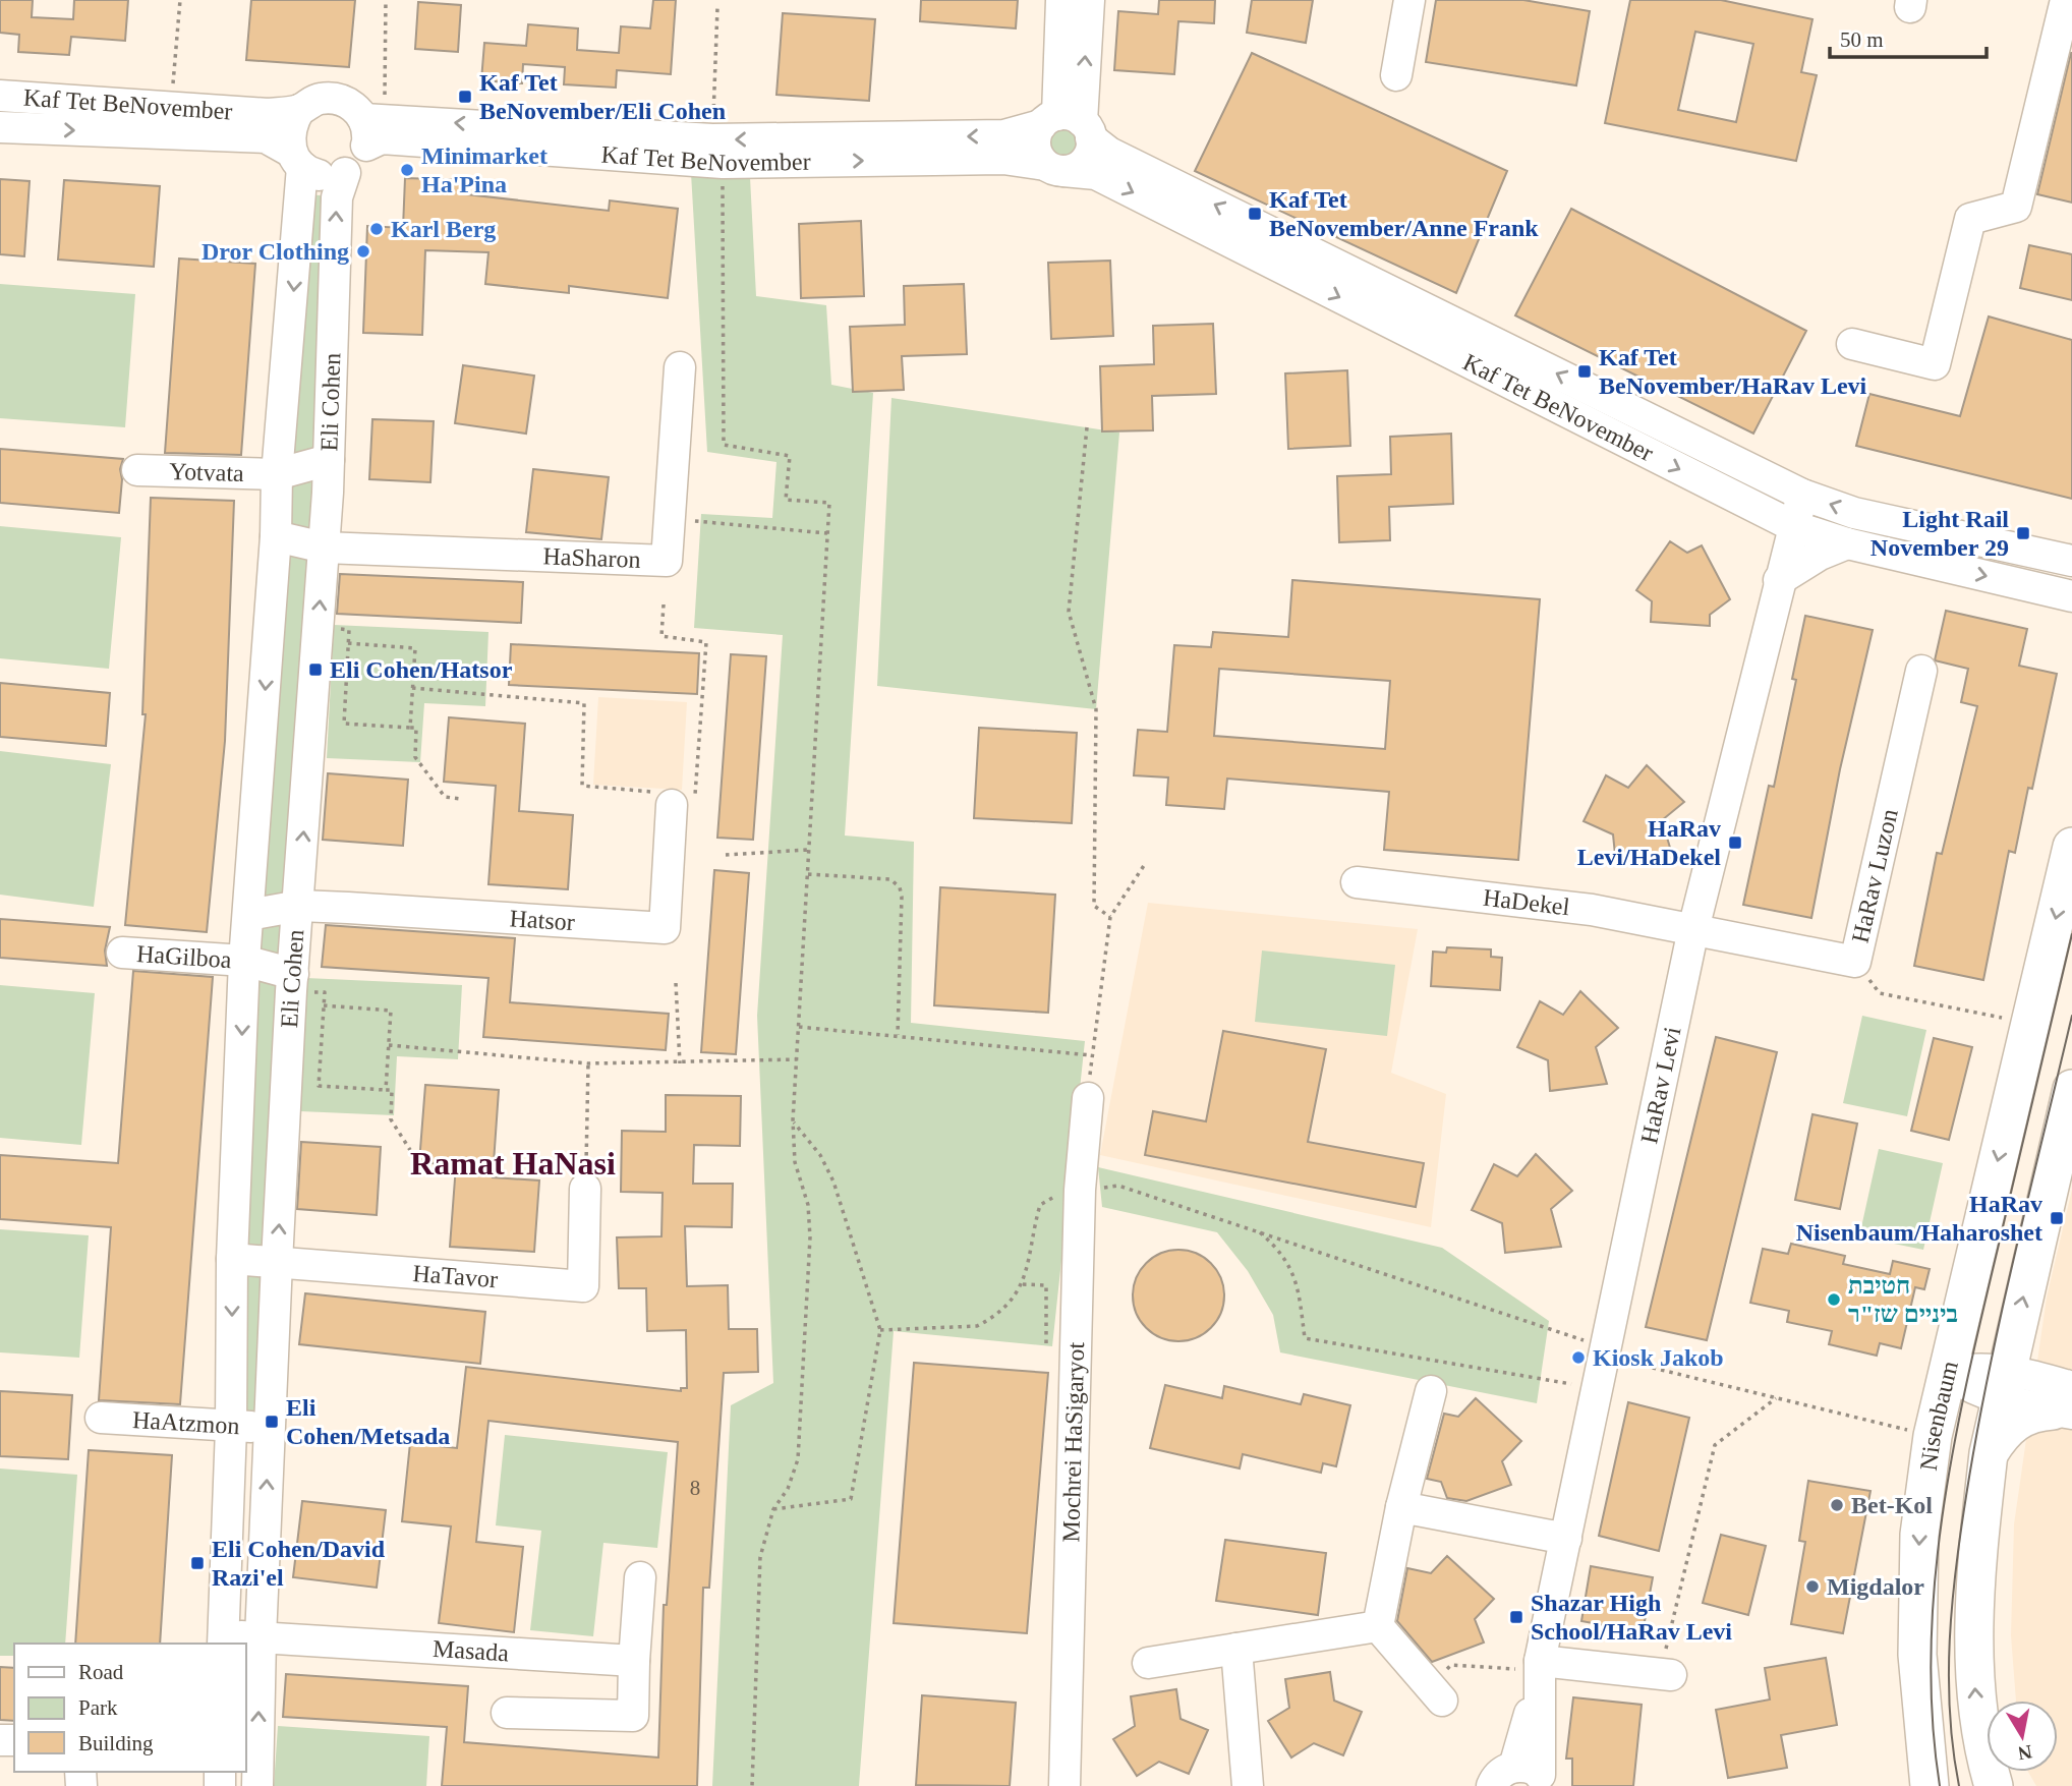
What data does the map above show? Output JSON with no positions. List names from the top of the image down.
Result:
{
  "streets": {
    "main road": ["Nisenbaum"],
    "street": [
      "Kaf Tet BeNovember",
      "Eli Cohen",
      "Yotvata",
      "HaSharon",
      "HaRav Luzon",
      "HaDekel",
      "Hatsor",
      "HaGilboa",
      "HaRav Levi",
      "HaTavor",
      "HaAtzmon",
      "Mochrei HaSigaryot",
      "Masada"
    ]
  },
  "crossings": [
    ["Kaf Tet BeNovember", "Eli Cohen"],
    ["Kaf Tet BeNovember", "HaRav Levi"],
    ["Eli Cohen", "Yotvata"],
    ["Eli Cohen", "HaSharon"],
    ["Eli Cohen", "Hatsor"],
    ["Eli Cohen", "HaGilboa"],
    ["Eli Cohen", "HaTavor"],
    ["Eli Cohen", "HaAtzmon"],
    ["Eli Cohen", "Masada"],
    ["HaRav Luzon", "HaDekel"],
    ["HaRav Luzon", "HaRav Levi"],
    ["HaDekel", "HaRav Levi"]
  ],
  "districts": ["Ramat HaNasi"],
  "places": {
    "transit": [
      "Kaf Tet BeNovember/Eli Cohen",
      "Kaf Tet BeNovember/Anne Frank",
      "Kaf Tet BeNovember/HaRav Levi",
      "Light Rail November 29",
      "Eli Cohen/Hatsor",
      "HaRav Levi/HaDekel",
      "HaRav Nisenbaum/Haharoshet",
      "Eli Cohen/Metsada",
      "Eli Cohen/David Razi'el",
      "Shazar High School/HaRav Levi"
    ],
    "other": [
      "Minimarket Ha'Pina",
      "Karl Berg",
      "Dror Clothing",
      "חטיבת ביניים שז\"ר",
      "Kiosk Jakob",
      "Bet-Kol",
      "Migdalor"
    ]
  },
  "house_numbers": ["8"],
  "legend": ["Road", "Park", "Building"],
  "scale_bar": "50 m",
  "north": "bottom"
}
